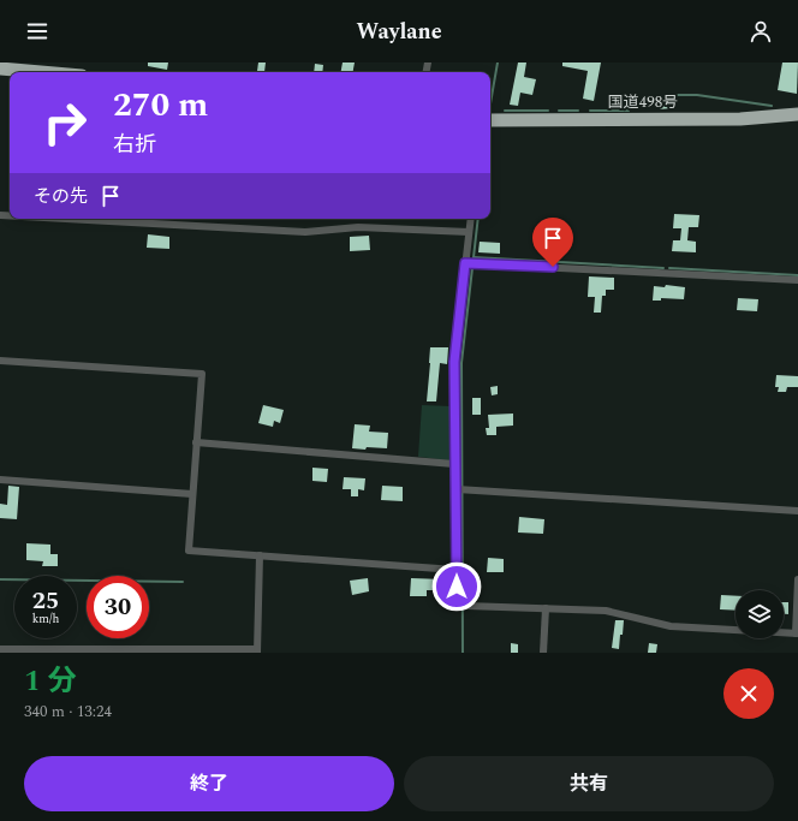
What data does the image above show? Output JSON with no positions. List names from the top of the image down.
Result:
{
  "streets": {
    "highway": ["国道498号"]
  },
  "page": {
    "header": "Waylane",
    "turn": ["270 m", "右折"],
    "then": "その先",
    "speed": "25 km/h",
    "limit": "30",
    "heading": ["1 分", "340 m · 13:24"],
    "buttons": ["終了", "共有"]
  }
}
